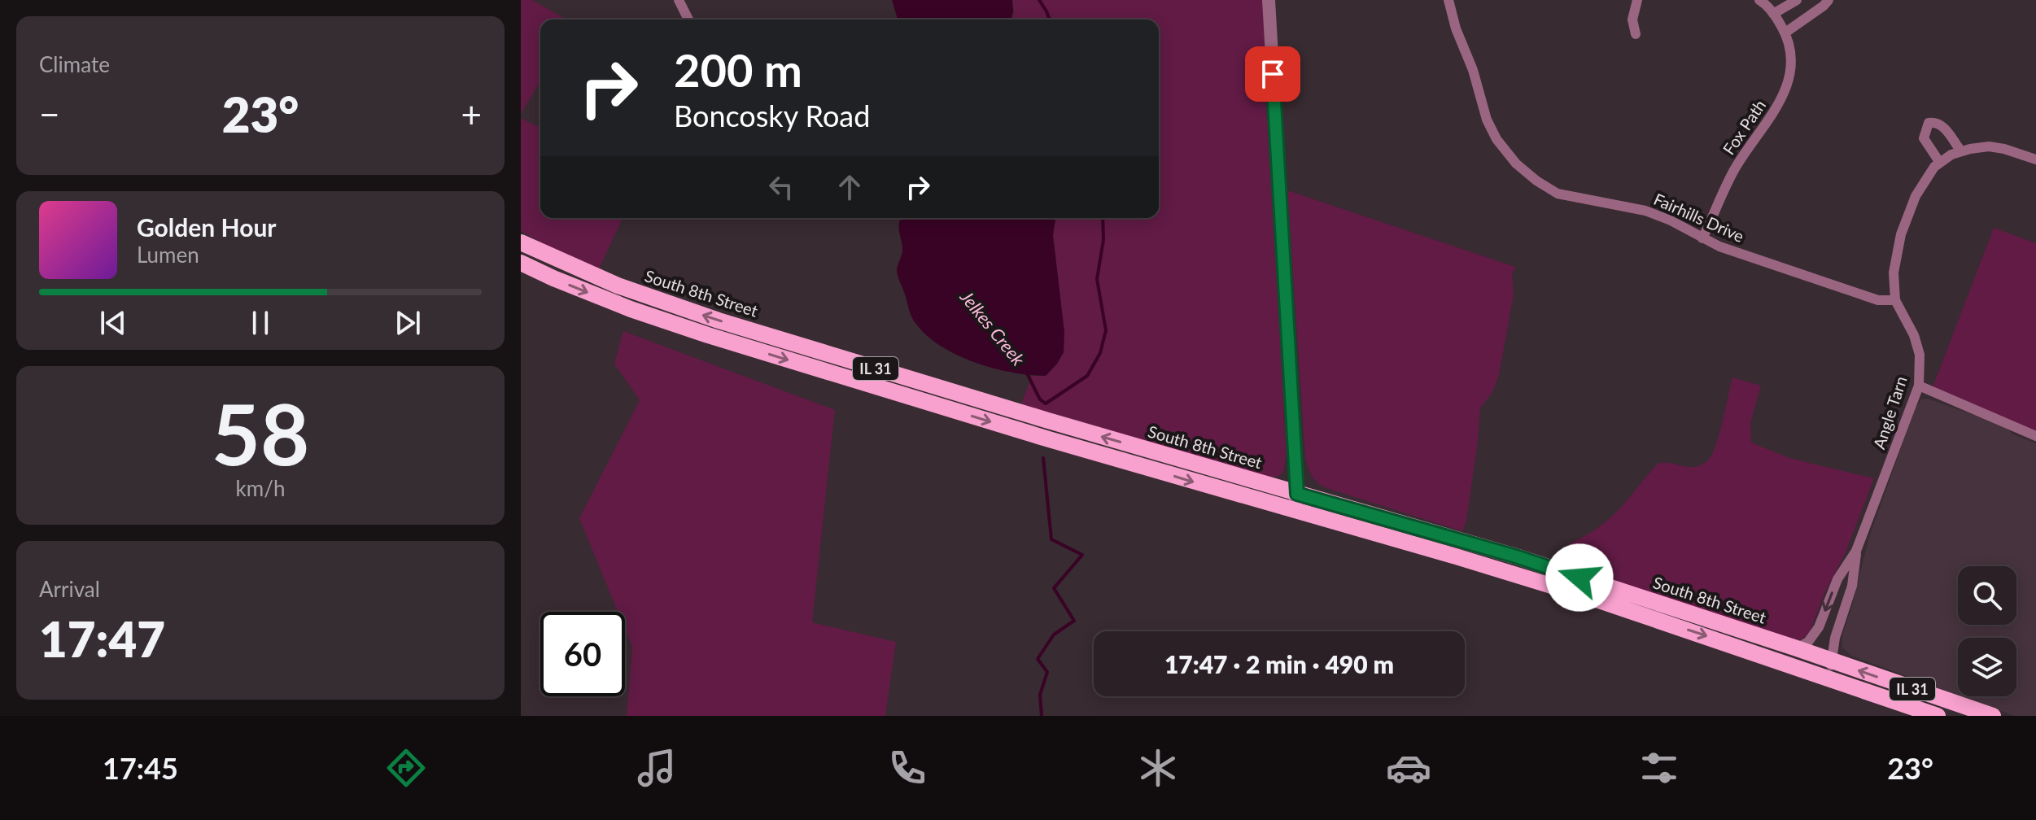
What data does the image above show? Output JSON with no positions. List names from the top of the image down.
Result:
{
  "streets": {
    "main road": ["South 8th Street", "IL 31"],
    "street": ["Fox Path", "Fairhills Drive", "Angle Tarn"]
  },
  "crossings": [
    ["Fox Path", "Fairhills Drive"],
    ["Fairhills Drive", "Angle Tarn"],
    ["South 8th Street", "Angle Tarn"]
  ],
  "water": ["Jelkes Creek"],
  "page": {
    "tile": [
      "Climate",
      ["58", "km/h"],
      ["Arrival", "17:47"]
    ],
    "turn": ["200 m", "Boncosky Road"],
    "heat": ["−", "23°", "+"],
    "song": ["Golden Hour", "Lumen"],
    "limit": "60",
    "trip": "17:47 · 2 min · 490 m",
    "tabs": ["17:45", "23°"]
  }
}
